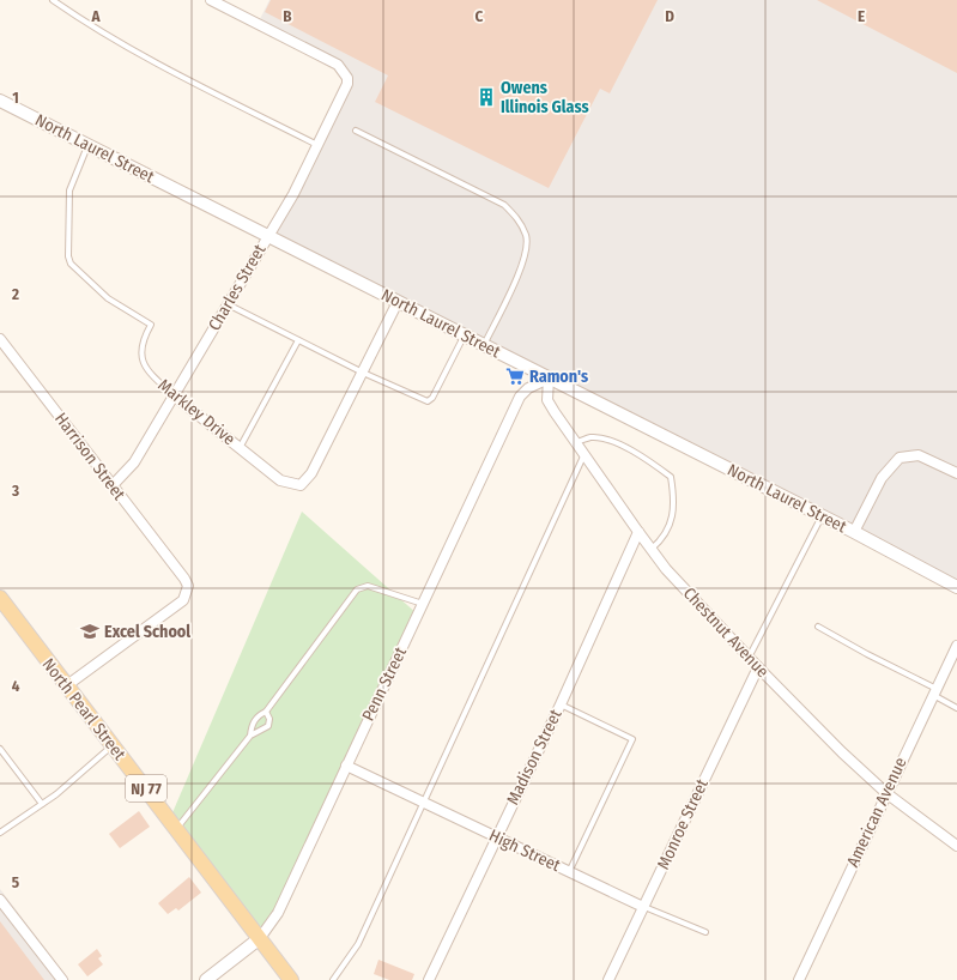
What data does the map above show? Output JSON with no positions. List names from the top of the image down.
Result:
{
  "streets": {
    "main road": ["North Pearl Street", "NJ 77"],
    "street": [
      "North Laurel Street",
      "Charles Street",
      "Markley Drive",
      "Harrison Street",
      "Chestnut Avenue",
      "Penn Street",
      "Madison Street",
      "American Avenue",
      "Monroe Street",
      "High Street"
    ]
  },
  "crossings": [
    ["North Laurel Street", "Charles Street"],
    ["North Laurel Street", "Markley Drive"],
    ["North Laurel Street", "Chestnut Avenue"],
    ["North Laurel Street", "Penn Street"],
    ["Charles Street", "Markley Drive"],
    ["Charles Street", "Harrison Street"],
    ["Harrison Street", "North Pearl Street"],
    ["Chestnut Avenue", "Penn Street"],
    ["Chestnut Avenue", "Madison Street"],
    ["Chestnut Avenue", "American Avenue"],
    ["Chestnut Avenue", "Monroe Street"],
    ["Penn Street", "North Pearl Street"],
    ["Penn Street", "High Street"],
    ["Madison Street", "High Street"],
    ["Monroe Street", "High Street"]
  ],
  "places": {
    "building": ["Owens Illinois Glass"],
    "supermarket": ["Ramon's"],
    "school or university": ["Excel School"]
  },
  "grid": {
    "columns": [
      "A",
      "B",
      "C",
      "D",
      "E"
    ],
    "rows": [
      "1",
      "2",
      "3",
      "4",
      "5"
    ]
  }
}
